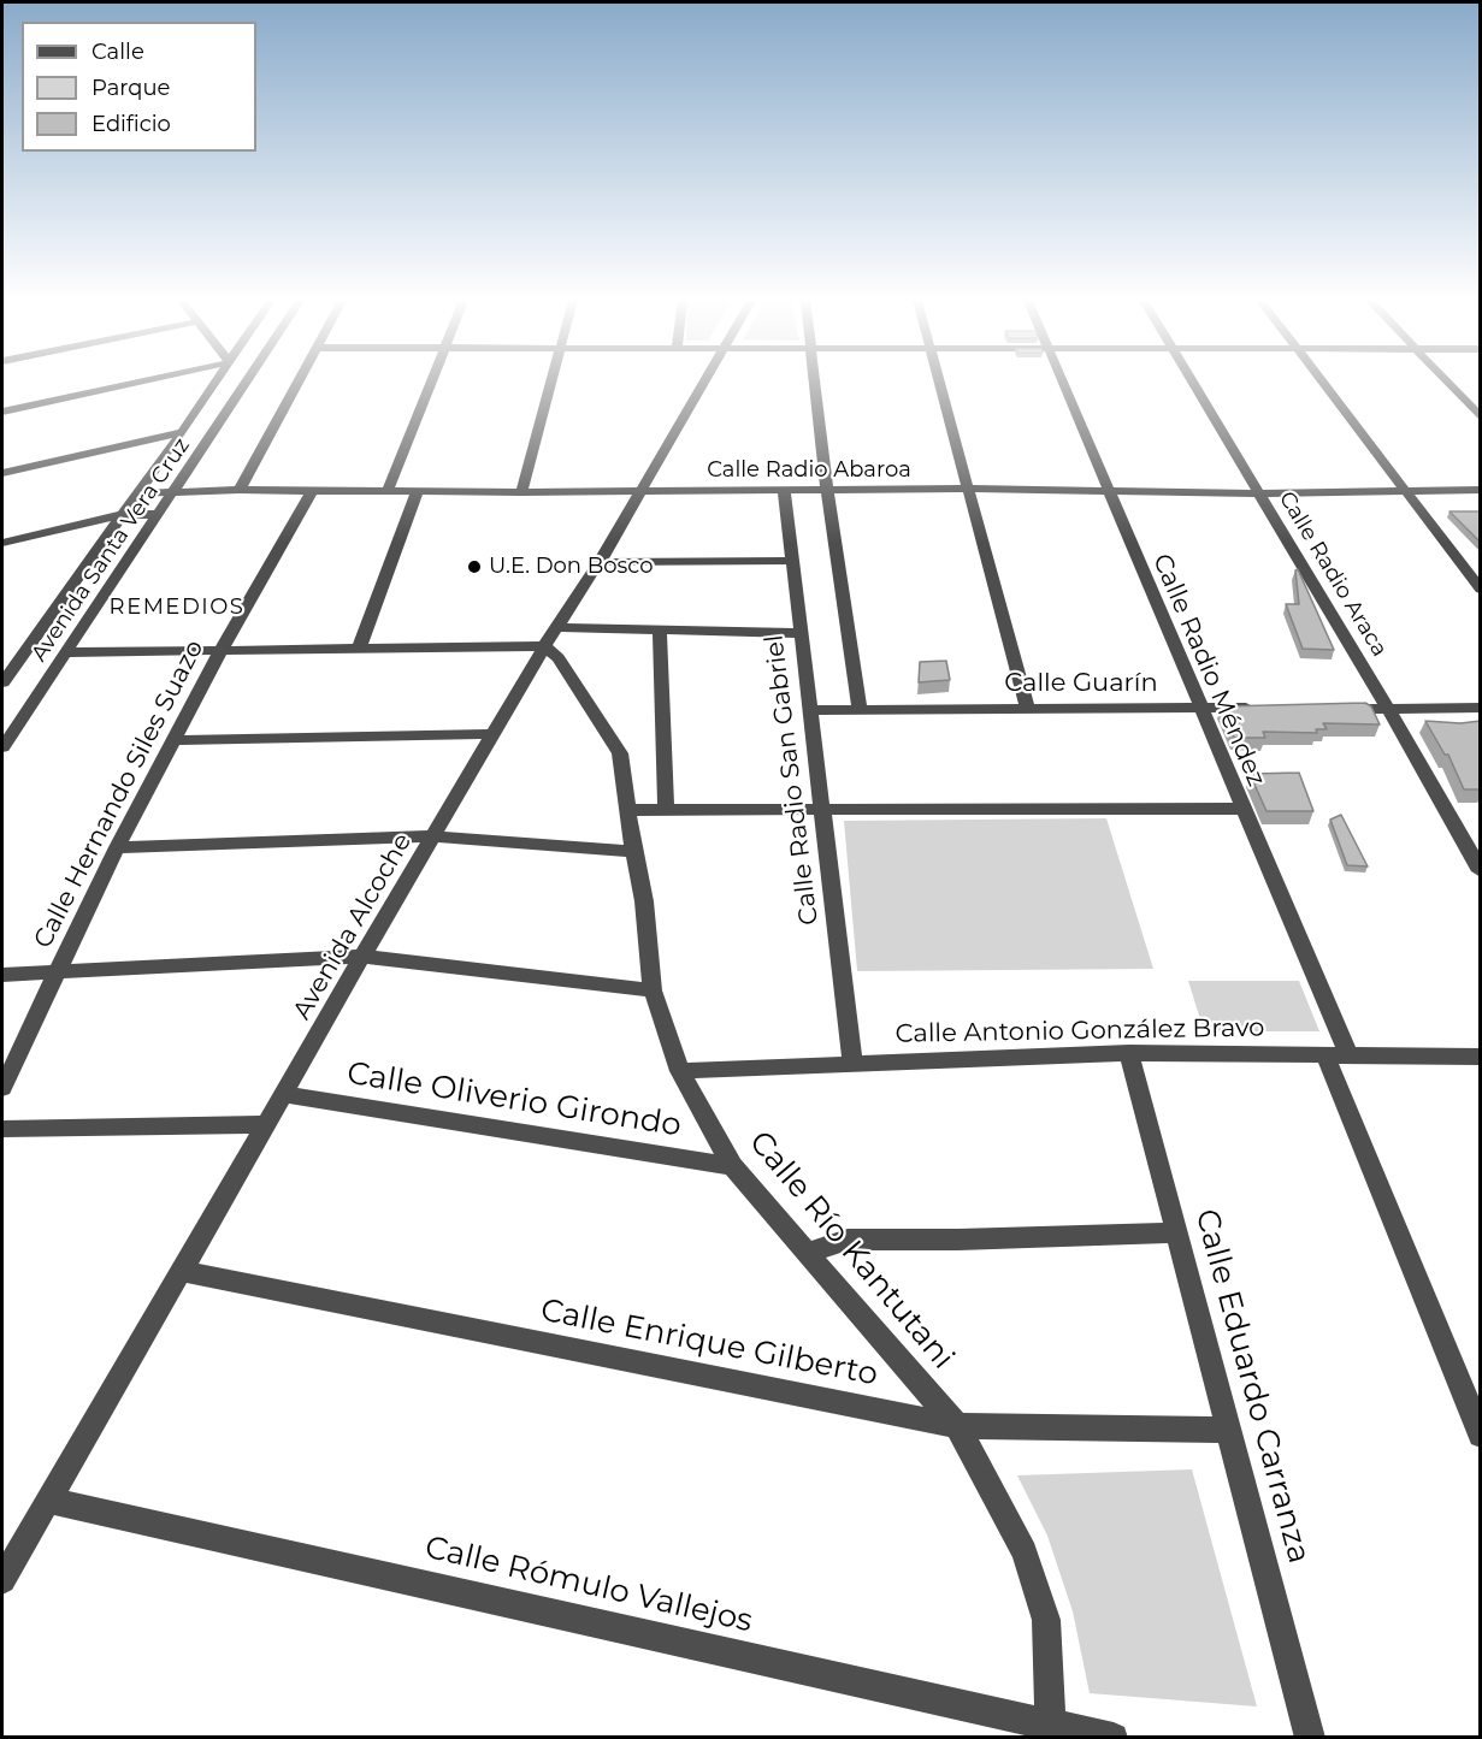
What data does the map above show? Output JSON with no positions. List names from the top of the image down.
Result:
{
  "streets": {
    "street": [
      "Calle Radio Abaroa",
      "Avenida Santa Vera Cruz",
      "Calle Radio Araca",
      "Calle Radio Méndez",
      "Calle Guarín",
      "Calle Radio San Gabriel",
      "Calle Hernando Siles Suazo",
      "Avenida Alcoche",
      "Calle Antonio González Bravo",
      "Calle Oliverio Girondo",
      "Calle Río Kantutani",
      "Calle Enrique Gilberto",
      "Calle Eduardo Carranza",
      "Calle Rómulo Vallejos"
    ]
  },
  "crossings": [
    ["Calle Radio Abaroa", "Avenida Santa Vera Cruz"],
    ["Calle Radio Abaroa", "Calle Radio Araca"],
    ["Calle Radio Abaroa", "Calle Radio Méndez"],
    ["Calle Radio Abaroa", "Calle Radio San Gabriel"],
    ["Calle Radio Abaroa", "Calle Hernando Siles Suazo"],
    ["Calle Radio Abaroa", "Avenida Alcoche"],
    ["Calle Radio Méndez", "Calle Guarín"],
    ["Calle Radio Méndez", "Calle Antonio González Bravo"],
    ["Calle Guarín", "Calle Radio San Gabriel"],
    ["Calle Radio San Gabriel", "Calle Antonio González Bravo"],
    ["Avenida Alcoche", "Calle Oliverio Girondo"],
    ["Avenida Alcoche", "Calle Río Kantutani"],
    ["Avenida Alcoche", "Calle Enrique Gilberto"],
    ["Avenida Alcoche", "Calle Rómulo Vallejos"],
    ["Calle Antonio González Bravo", "Calle Río Kantutani"],
    ["Calle Antonio González Bravo", "Calle Eduardo Carranza"],
    ["Calle Oliverio Girondo", "Calle Río Kantutani"],
    ["Calle Río Kantutani", "Calle Enrique Gilberto"],
    ["Calle Río Kantutani", "Calle Rómulo Vallejos"],
    ["Calle Enrique Gilberto", "Calle Eduardo Carranza"]
  ],
  "districts": ["REMEDIOS"],
  "places": ["U.E. Don Bosco"],
  "legend": ["Calle", "Parque", "Edificio"]
}
